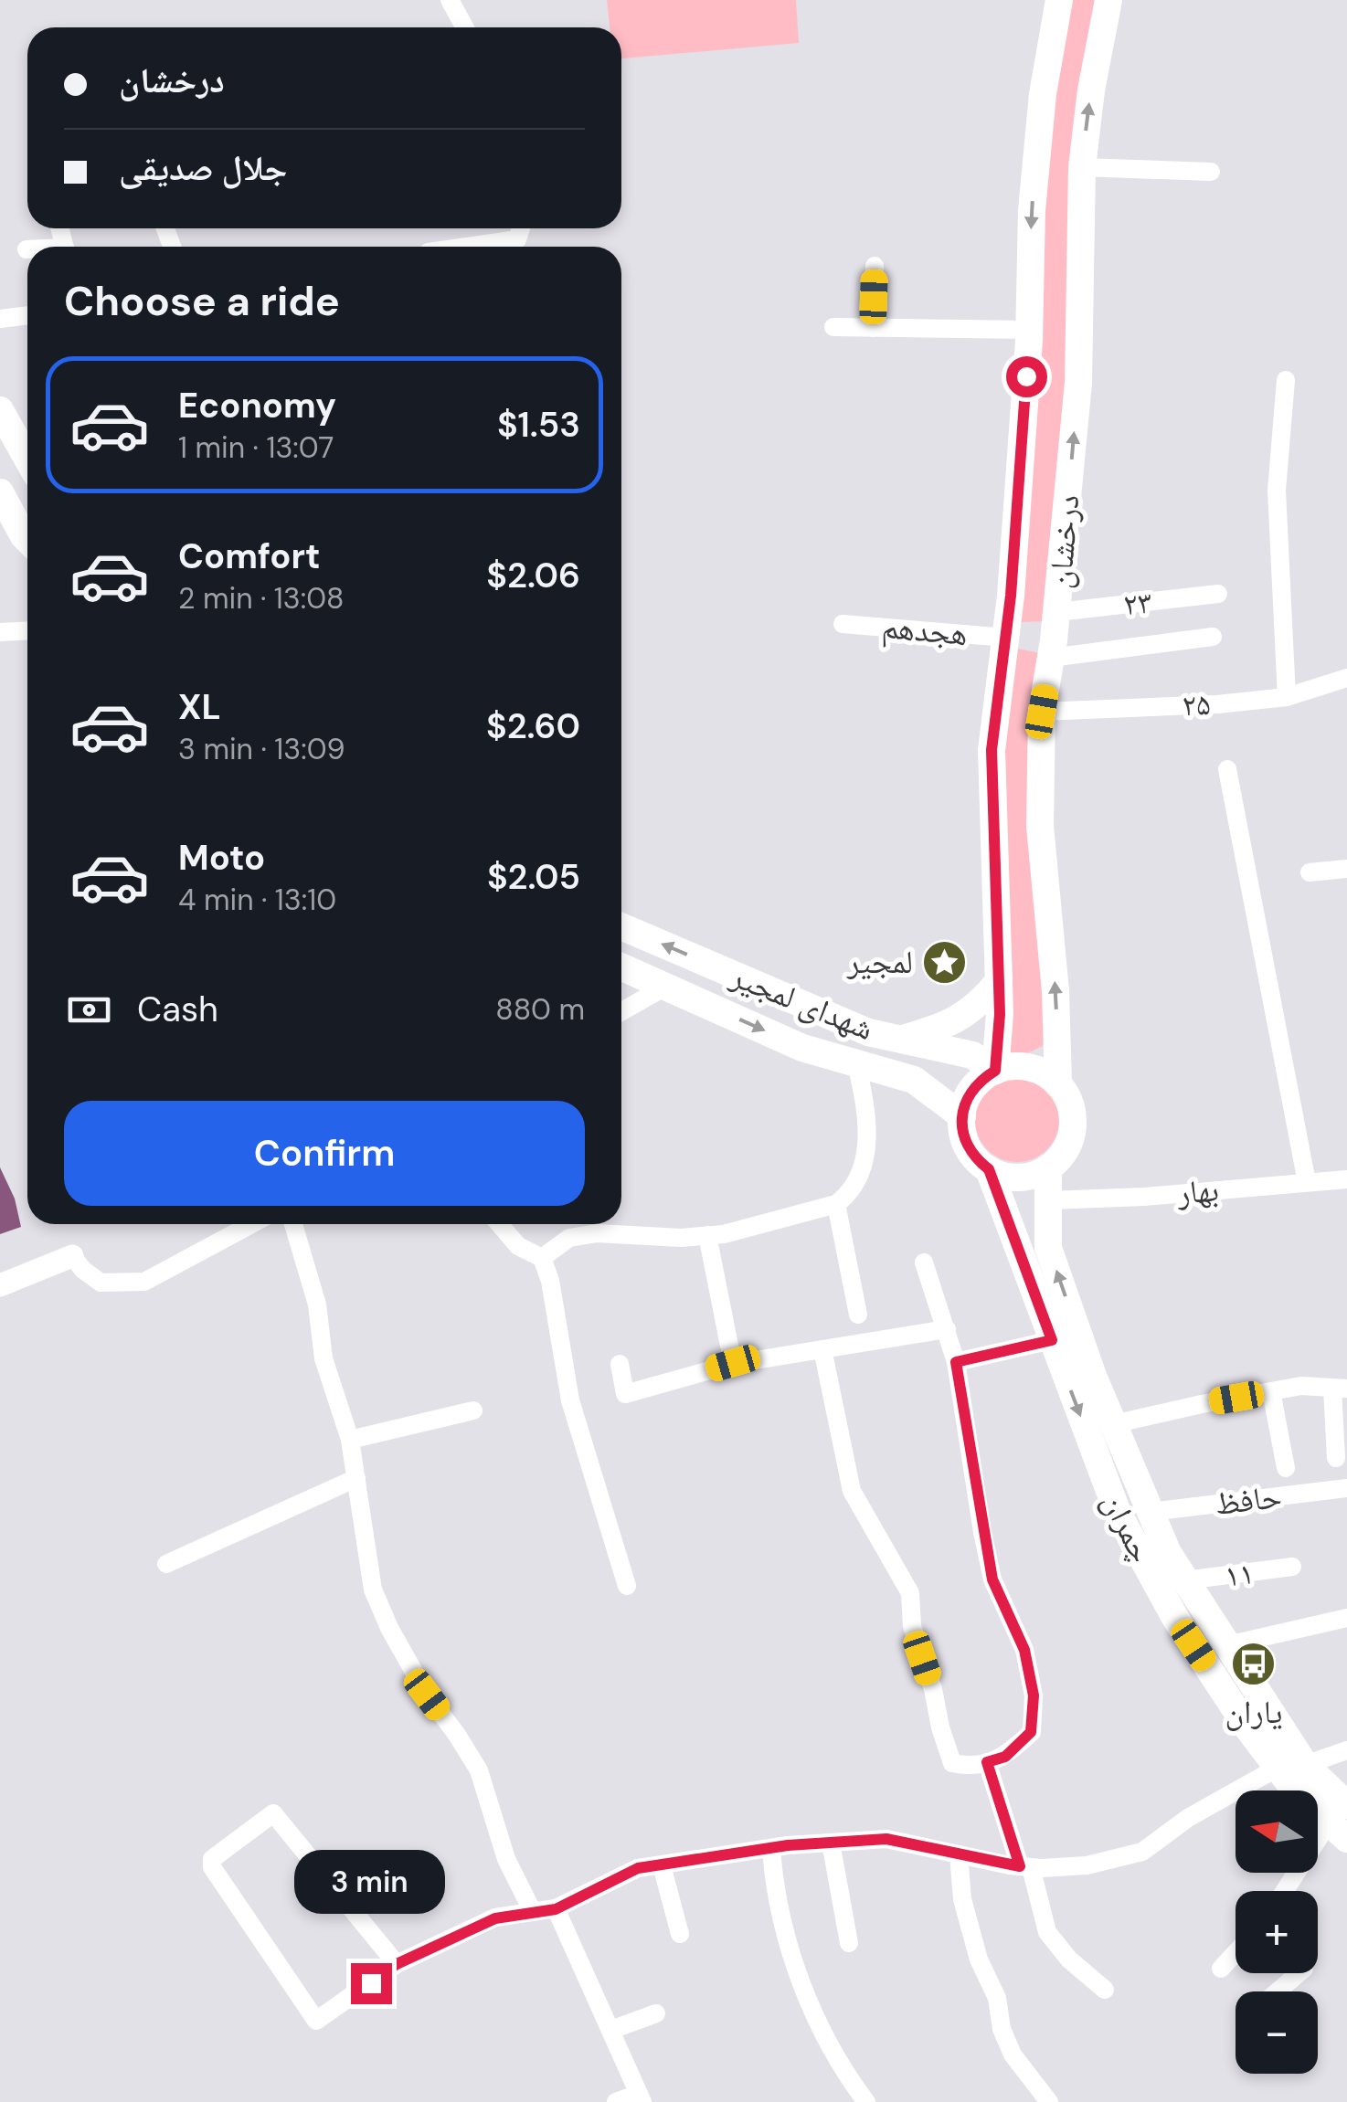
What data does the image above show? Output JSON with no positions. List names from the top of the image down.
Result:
{
  "streets": {
    "main road": ["درخشان", "شهدای لمجیر", "چمران"],
    "street": [
      "۲۳",
      "هجدهم",
      "۲۵",
      "بهار",
      "حافظ",
      "۱۱"
    ]
  },
  "crossings": [
    ["درخشان", "۲۳"],
    ["درخشان", "هجدهم"],
    ["درخشان", "۲۵"],
    ["درخشان", "شهدای لمجیر"],
    ["درخشان", "چمران"],
    ["شهدای لمجیر", "چمران"],
    ["بهار", "چمران"],
    ["حافظ", "چمران"],
    ["چمران", "۱۱"]
  ],
  "places": {
    "place": ["لمجیر"],
    "bus stop": ["یاران"]
  },
  "north": "left",
  "page": {
    "banner": ["درخشان", "جلال صدیقی"],
    "heading": "Choose a ride",
    "list": [
      {
        "name": "Economy",
        "note": "1 min · 13:07",
        "value": "$1.53"
      },
      {
        "name": "Comfort",
        "note": "2 min · 13:08",
        "value": "$2.06"
      },
      {
        "name": "XL",
        "note": "3 min · 13:09",
        "value": "$2.60"
      },
      {
        "name": "Moto",
        "note": "4 min · 13:10",
        "value": "$2.05"
      }
    ],
    "pay": ["Cash", "880 m"],
    "buttons": "Confirm",
    "map_buttons": ["+", "−"],
    "bubble": "3 min"
  }
}
